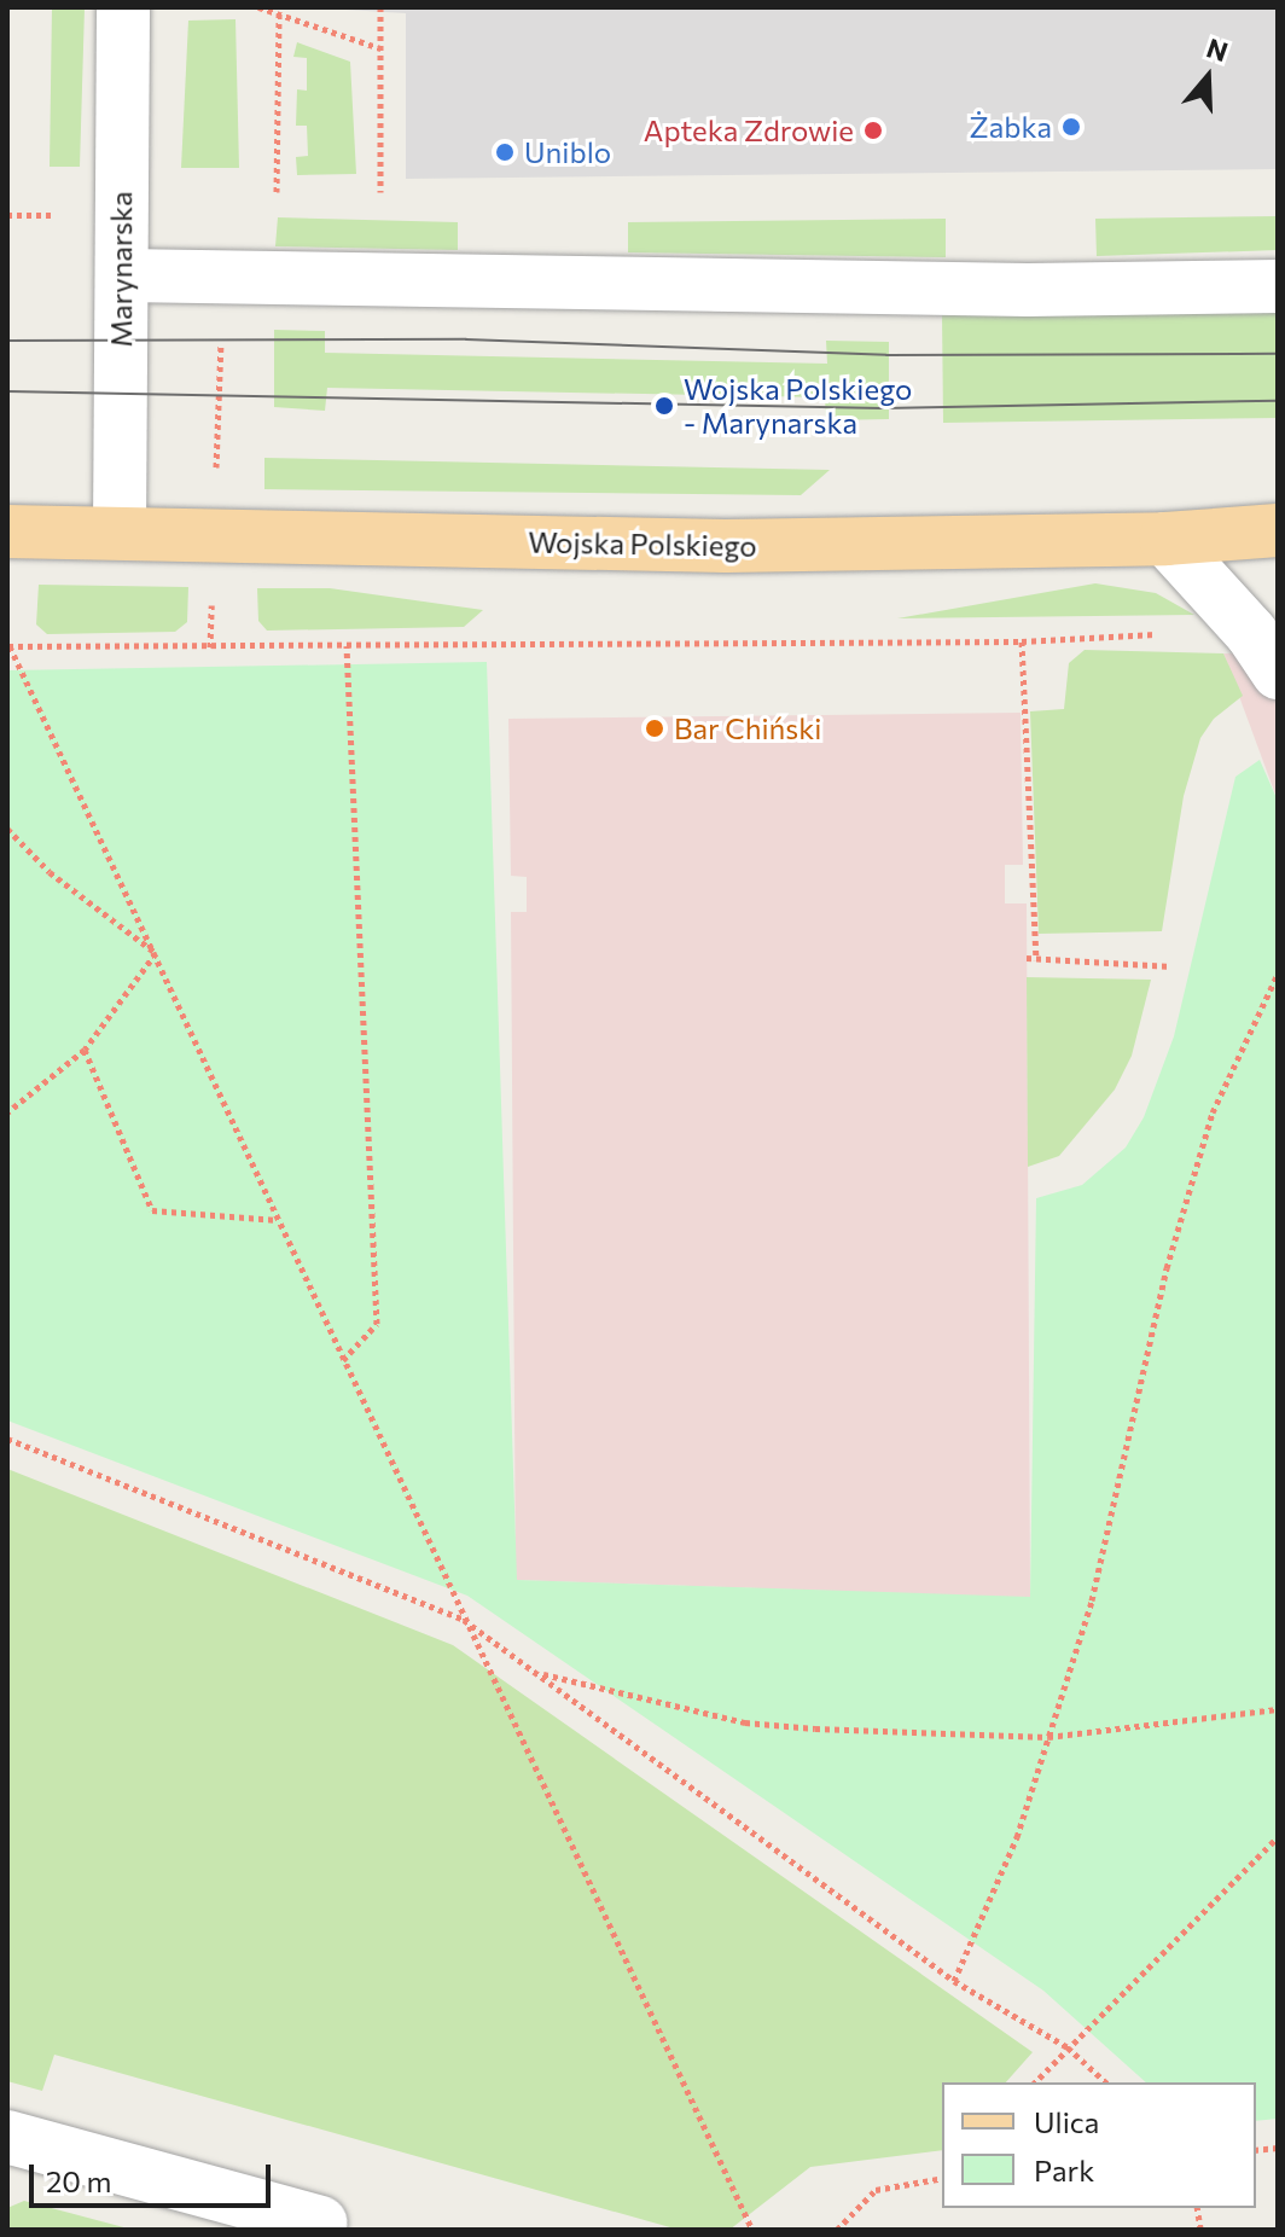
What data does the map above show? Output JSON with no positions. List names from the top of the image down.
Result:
{
  "streets": {
    "main road": ["Wojska Polskiego"],
    "street": ["Marynarska"]
  },
  "crossings": [
    ["Marynarska", "Wojska Polskiego"]
  ],
  "places": [
    "Żabka",
    "Apteka Zdrowie",
    "Uniblo",
    "Wojska Polskiego - Marynarska",
    "Bar Chiński"
  ],
  "legend": ["Ulica", "Park"],
  "scale_bar": "20 m",
  "north": "top"
}
